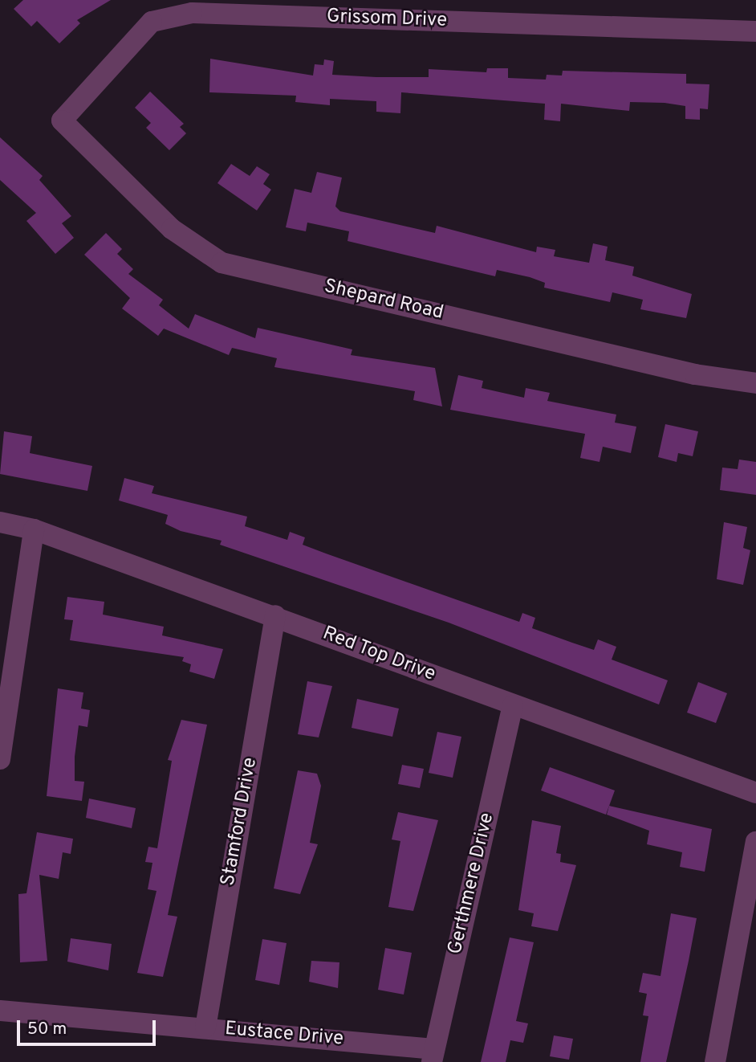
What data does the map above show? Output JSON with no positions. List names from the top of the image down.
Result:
{
  "streets": {
    "street": [
      "Grissom Drive",
      "Shepard Road",
      "Red Top Drive",
      "Stamford Drive",
      "Gerthmere Drive",
      "Eustace Drive"
    ]
  },
  "crossings": [
    ["Grissom Drive", "Shepard Road"],
    ["Red Top Drive", "Stamford Drive"],
    ["Red Top Drive", "Gerthmere Drive"],
    ["Stamford Drive", "Eustace Drive"],
    ["Gerthmere Drive", "Eustace Drive"]
  ],
  "scale_bar": "50 m"
}
